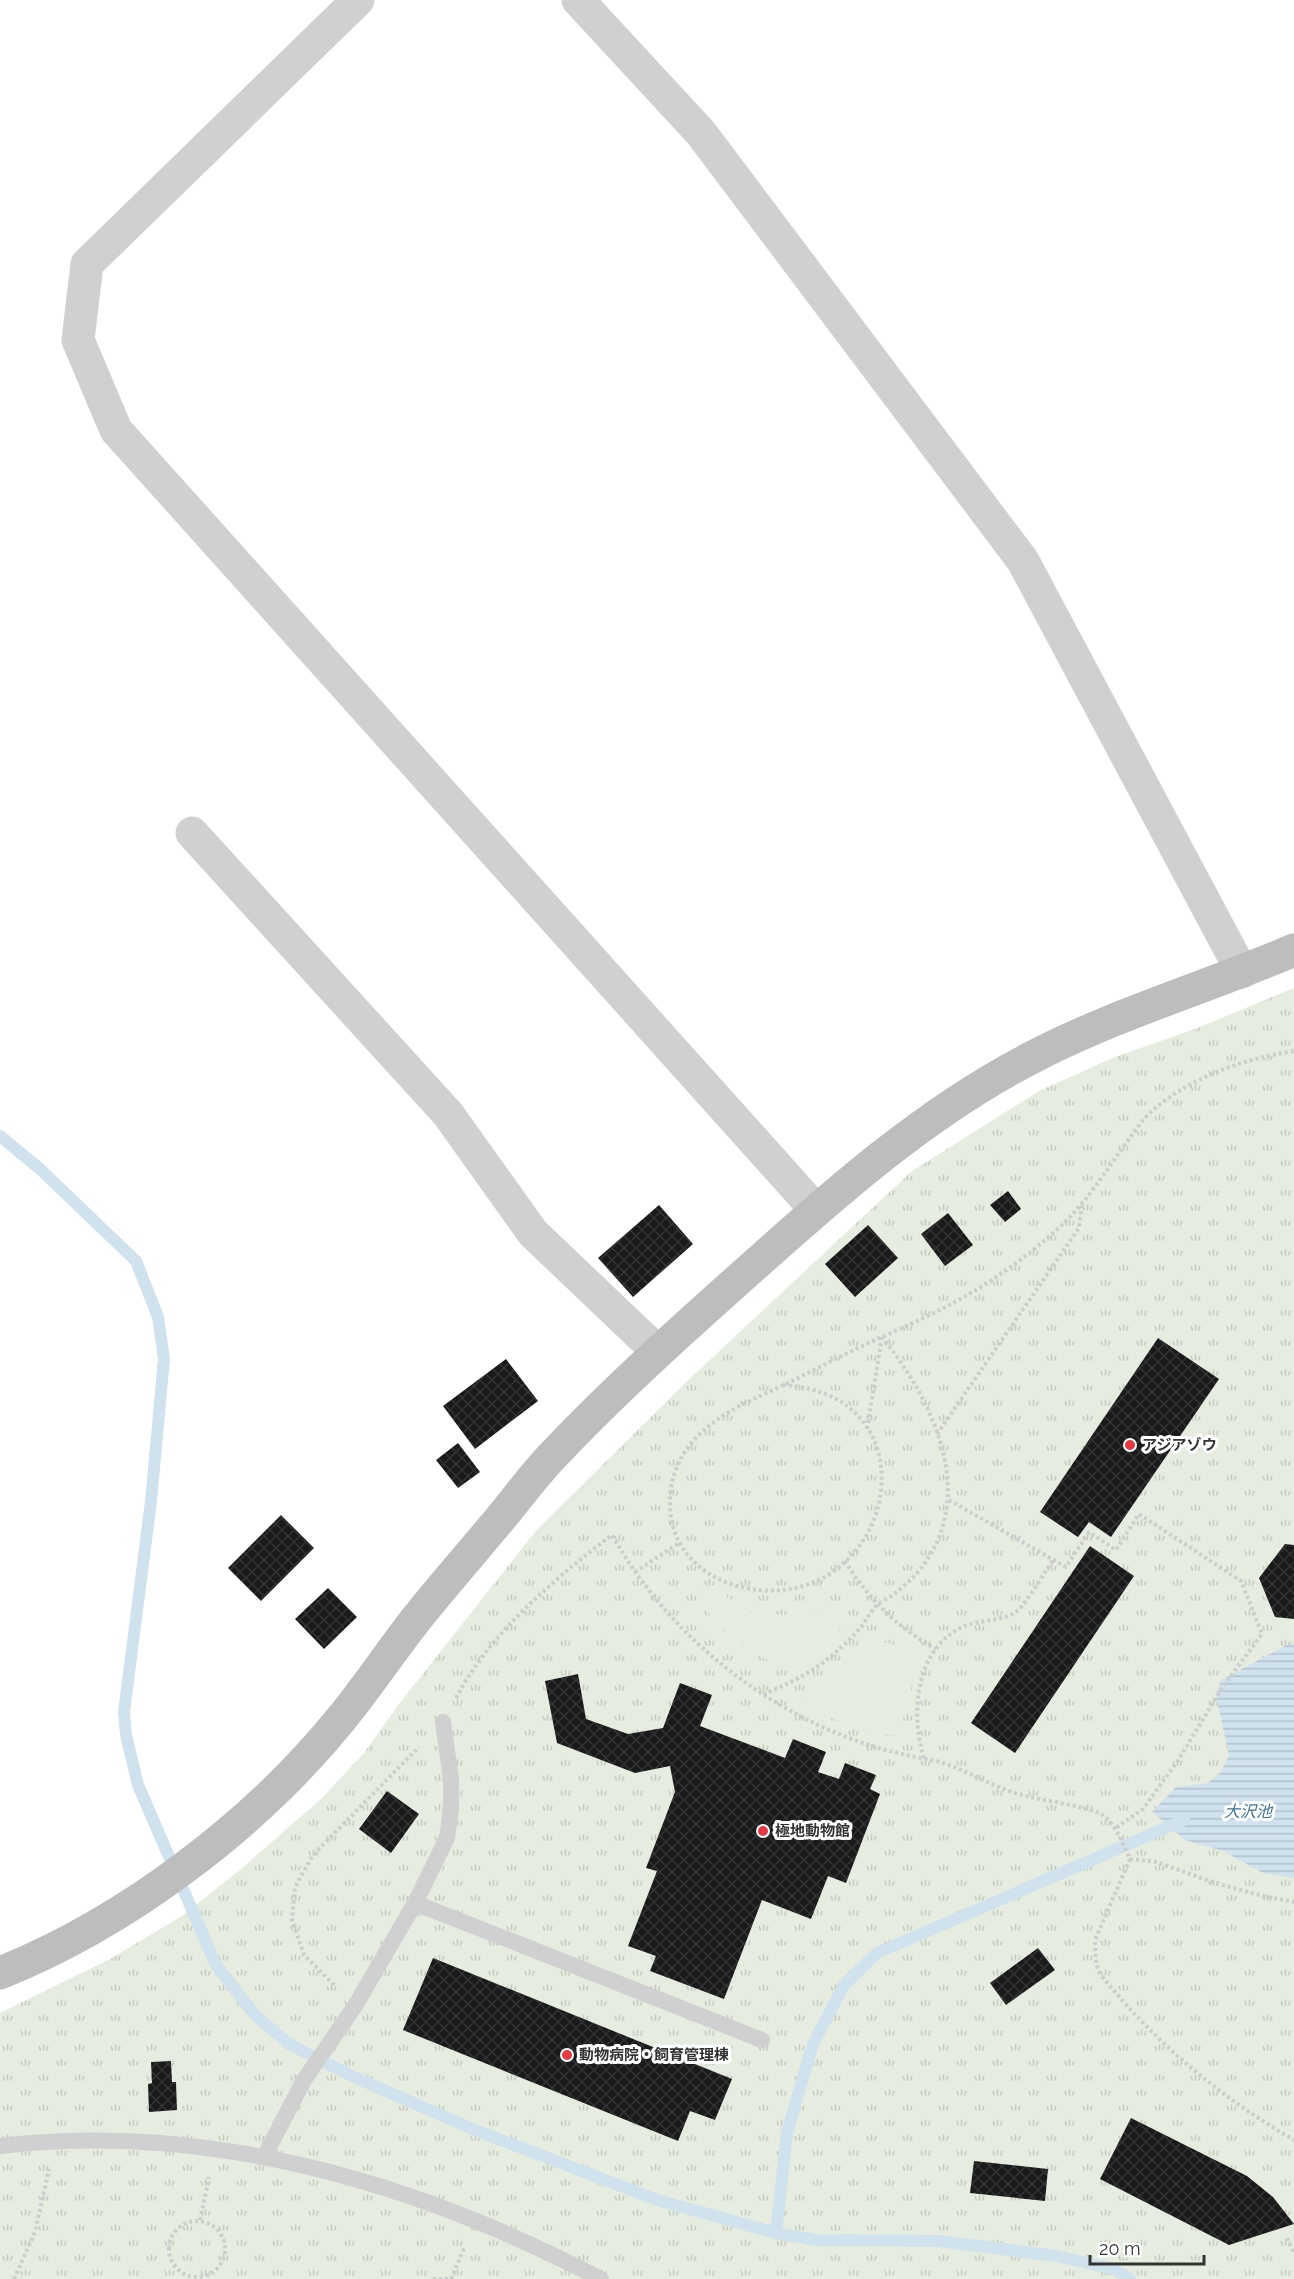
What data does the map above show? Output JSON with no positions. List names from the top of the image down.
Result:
{
  "water": ["大沢池"],
  "places": ["アジアゾウ", "極地動物館", "動物病院・飼育管理棟"],
  "scale_bar": "20 m"
}
